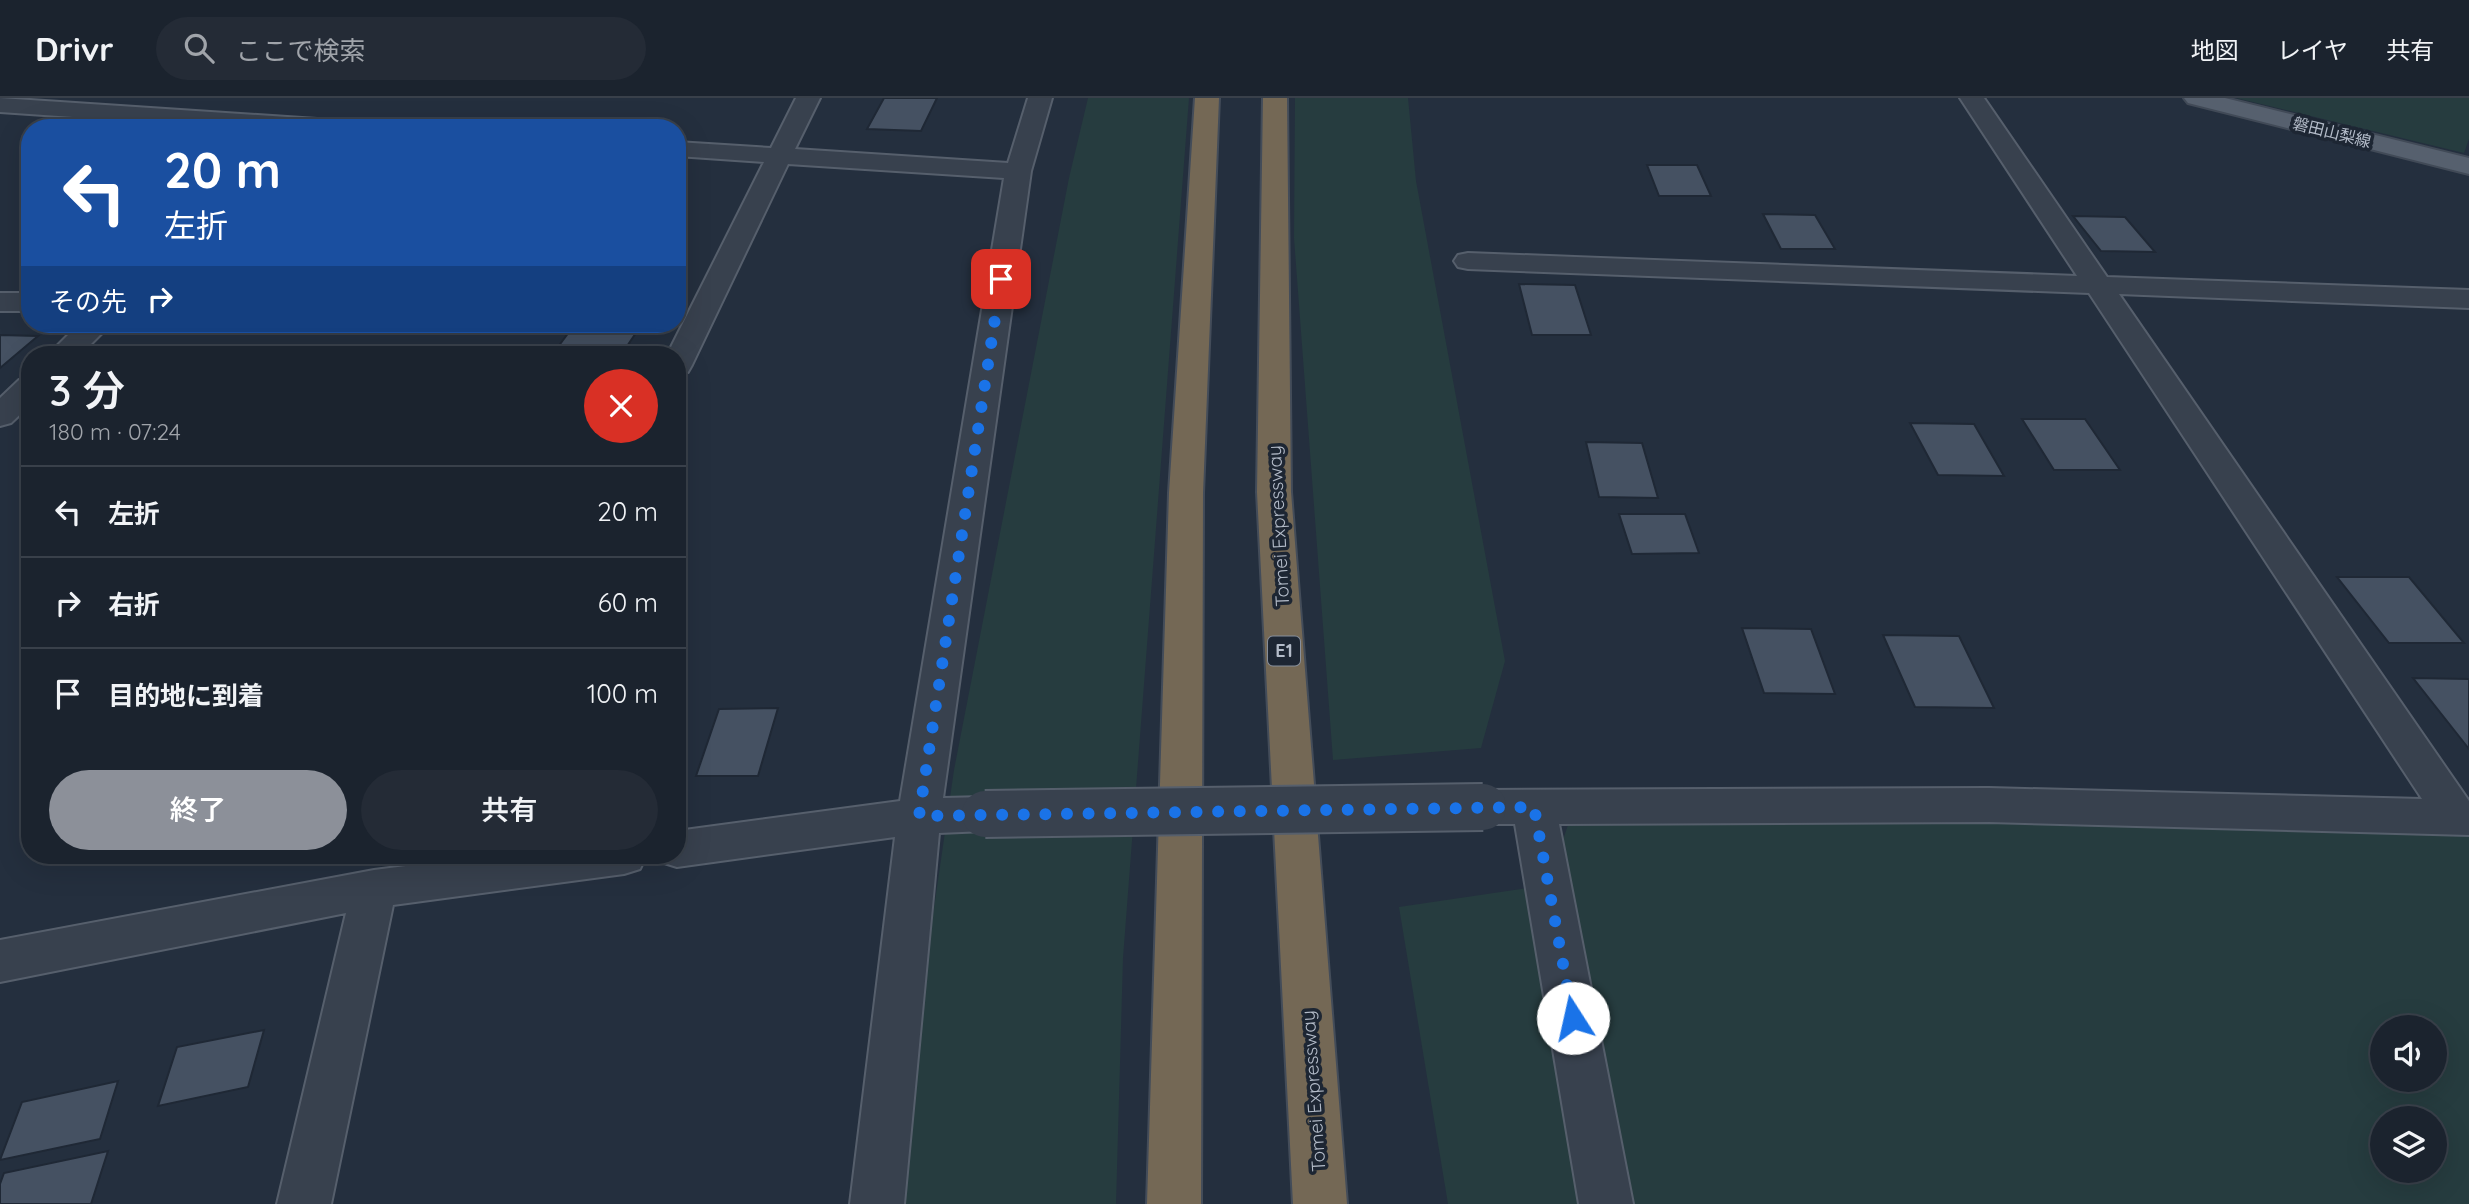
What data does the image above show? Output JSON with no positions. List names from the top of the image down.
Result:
{
  "streets": {
    "highway": ["Tomei Expressway", "E1"],
    "main road": ["磐田山梨線"]
  },
  "page": {
    "header": "Drivr",
    "search": "ここで検索",
    "nav": ["地図", "レイヤ", "共有"],
    "turn": ["20 m", "左折"],
    "then": "その先",
    "heading": ["3 分", "180 m · 07:24"],
    "list": [
      {
        "name": "左折",
        "value": "20 m"
      },
      {
        "name": "右折",
        "value": "60 m"
      },
      {
        "name": "目的地に到着",
        "value": "100 m"
      }
    ],
    "buttons": ["終了", "共有"]
  }
}
